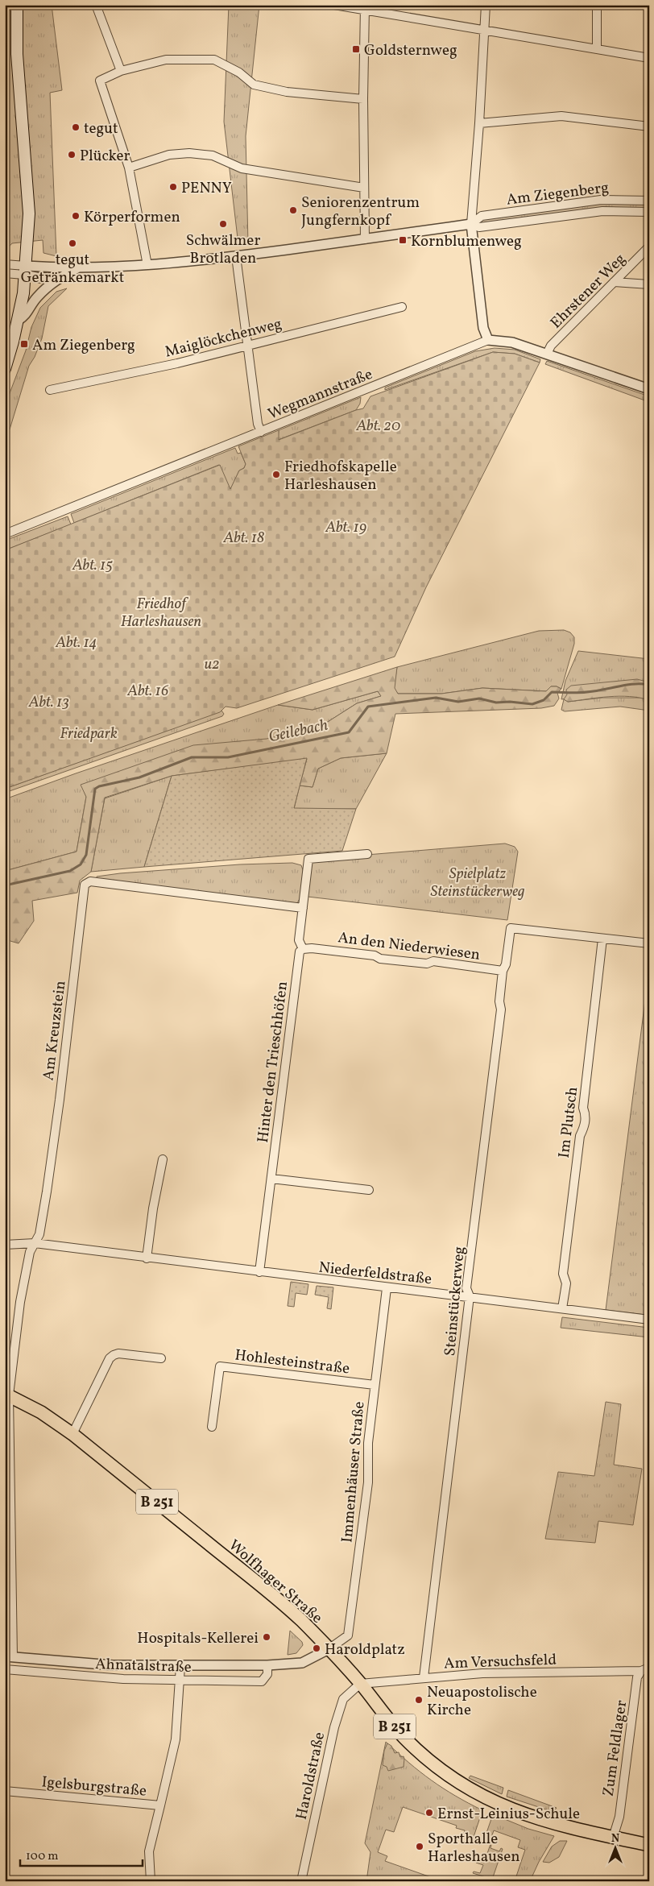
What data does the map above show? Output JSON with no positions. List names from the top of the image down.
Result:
{
  "streets": {
    "main road": ["B 251", "Wolfhager Straße"],
    "street": [
      "Am Ziegenberg",
      "Ehrstener Weg",
      "Maiglöckchenweg",
      "Wegmannstraße",
      "An den Niederwiesen",
      "Am Kreuzstein",
      "Hinter den Trieschhöfen",
      "Im Plutsch",
      "Niederfeldstraße",
      "Steinstückerweg",
      "Hohlesteinstraße",
      "Immenhäuser Straße",
      "Am Versuchsfeld",
      "Ahnatalstraße",
      "Zum Feldlager",
      "Haroldstraße",
      "Igelsburgstraße"
    ]
  },
  "crossings": [
    ["Ehrstener Weg", "Wegmannstraße"],
    ["An den Niederwiesen", "Hinter den Trieschhöfen"],
    ["An den Niederwiesen", "Steinstückerweg"],
    ["Am Kreuzstein", "Hinter den Trieschhöfen"],
    ["Am Kreuzstein", "Niederfeldstraße"],
    ["Am Kreuzstein", "Wolfhager Straße"],
    ["Am Kreuzstein", "Ahnatalstraße"],
    ["Hinter den Trieschhöfen", "Niederfeldstraße"],
    ["Im Plutsch", "Niederfeldstraße"],
    ["Im Plutsch", "Steinstückerweg"],
    ["Niederfeldstraße", "Steinstückerweg"],
    ["Niederfeldstraße", "Immenhäuser Straße"],
    ["Steinstückerweg", "Am Versuchsfeld"],
    ["Hohlesteinstraße", "Immenhäuser Straße"],
    ["Immenhäuser Straße", "Wolfhager Straße"],
    ["Immenhäuser Straße", "Ahnatalstraße"],
    ["Wolfhager Straße", "Am Versuchsfeld"],
    ["Wolfhager Straße", "Ahnatalstraße"],
    ["Wolfhager Straße", "Zum Feldlager"],
    ["Wolfhager Straße", "Haroldstraße"],
    ["Am Versuchsfeld", "Zum Feldlager"],
    ["Am Versuchsfeld", "Haroldstraße"],
    ["Ahnatalstraße", "Igelsburgstraße"]
  ],
  "water": ["Geilebach"],
  "parks": [
    "Abt. 20",
    "Abt. 19",
    "Abt. 18",
    "Abt. 15",
    "Friedhof Harleshausen",
    "Abt. 14",
    "u2",
    "Abt. 16",
    "Abt. 13",
    "Friedpark",
    "Spielplatz Steinstückerweg"
  ],
  "places": {
    "transit": ["Goldsternweg", "Kornblumenweg", "Am Ziegenberg"],
    "other": [
      "tegut",
      "Plücker",
      "PENNY",
      "Seniorenzentrum Jungfernkopf",
      "Körperformen",
      "Schwälmer Brotladen",
      "tegut Getränkemarkt",
      "Friedhofskapelle Harleshausen",
      "Hospitals-Kellerei",
      "Haroldplatz",
      "Neuapostolische Kirche",
      "Ernst-Leinius-Schule",
      "Sporthalle Harleshausen"
    ]
  },
  "scale_bar": "100 m",
  "north": "top"
}
